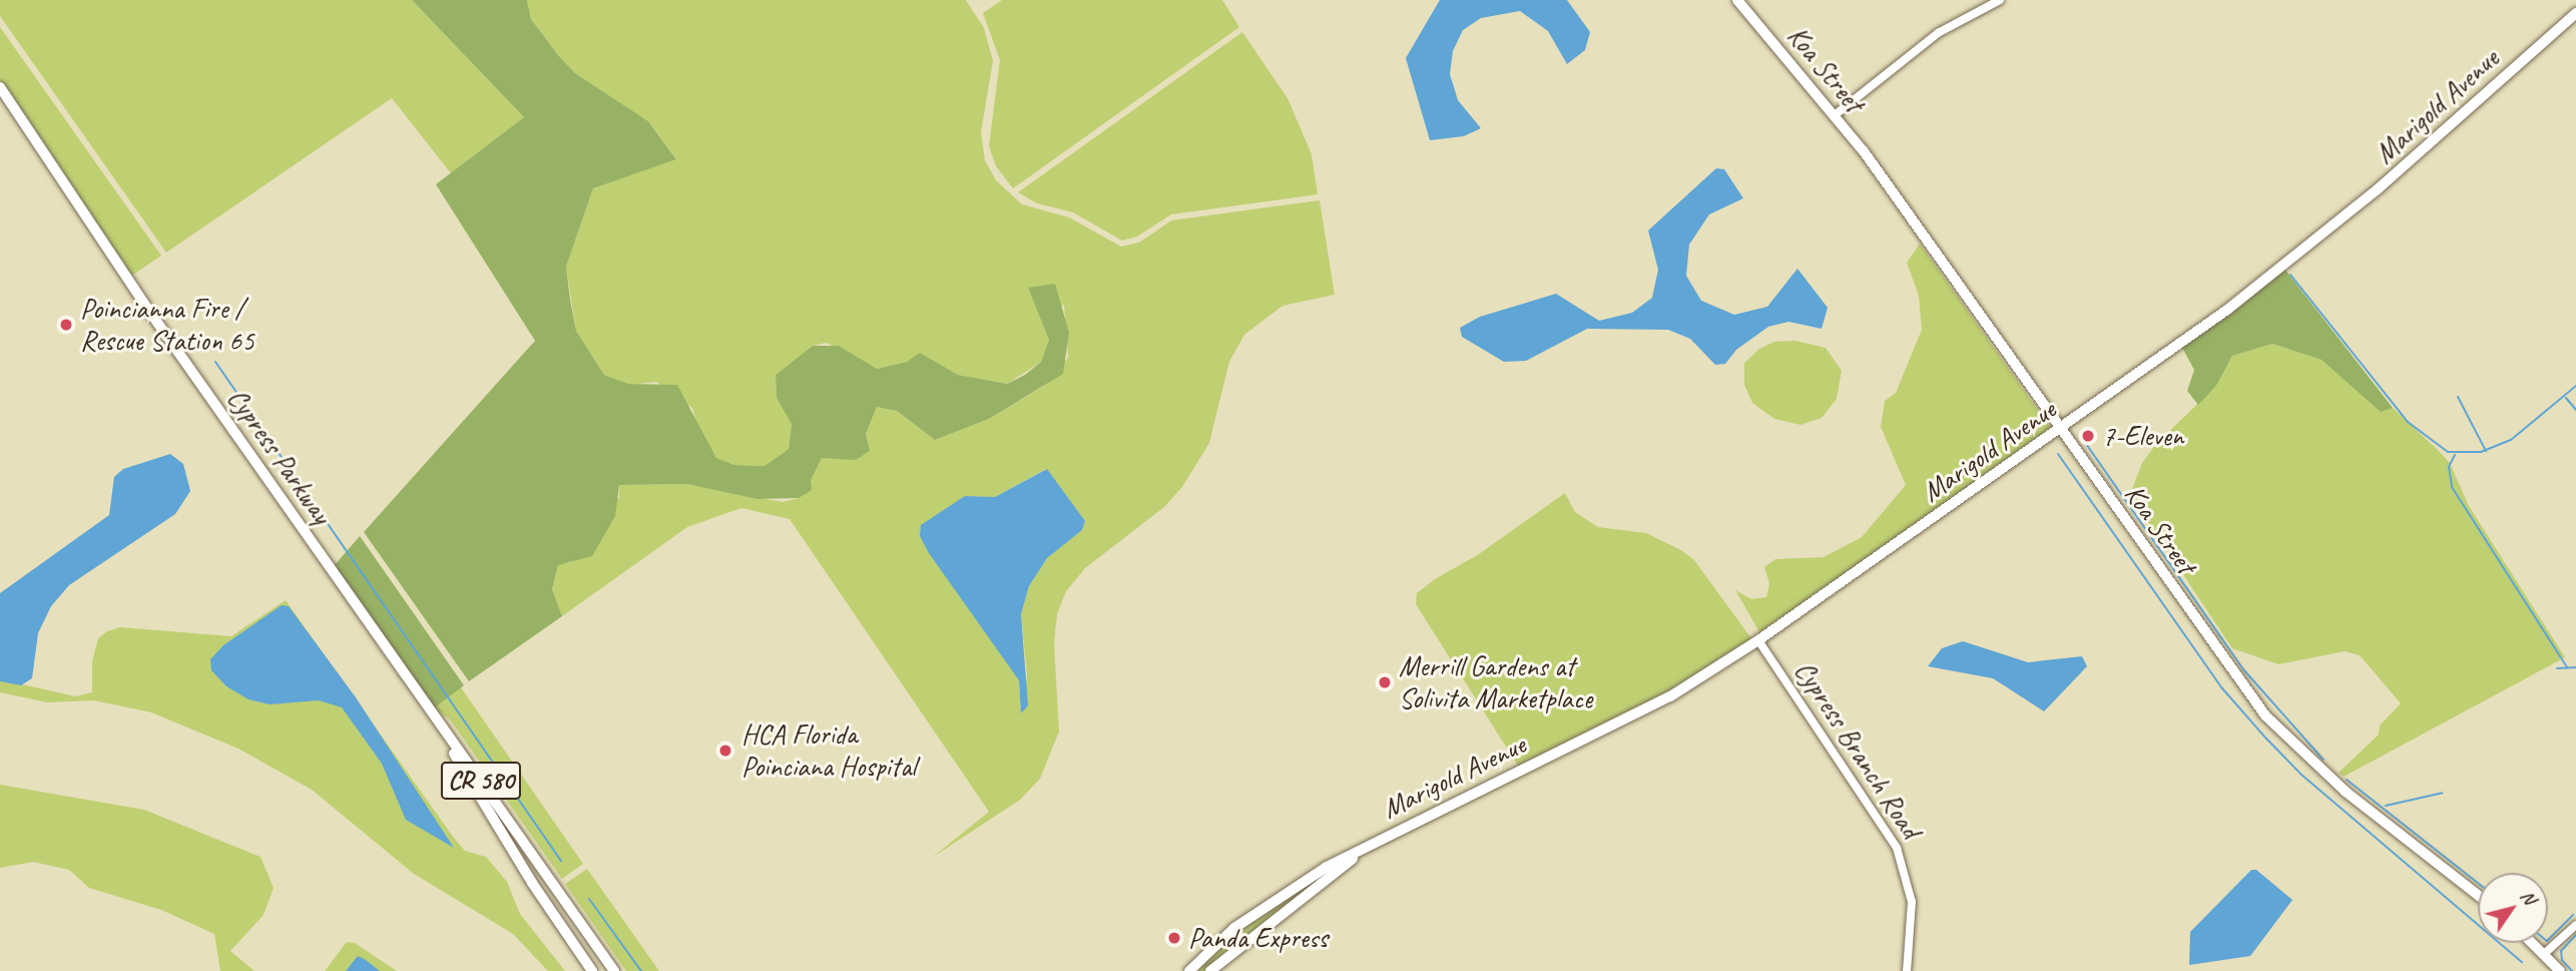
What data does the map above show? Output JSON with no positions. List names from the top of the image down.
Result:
{
  "streets": {
    "main road": [
      "Koa Street",
      "Marigold Avenue",
      "Cypress Parkway",
      "CR 580"
    ],
    "street": ["Cypress Branch Road"]
  },
  "crossings": [
    ["Koa Street", "Marigold Avenue"],
    ["Marigold Avenue", "Cypress Branch Road"]
  ],
  "places": [
    "Poincianna Fire / Rescue Station 65",
    "7-Eleven",
    "Merrill Gardens at Solivita Marketplace",
    "HCA Florida Poinciana Hospital",
    "Panda Express"
  ],
  "north": "top right"
}
